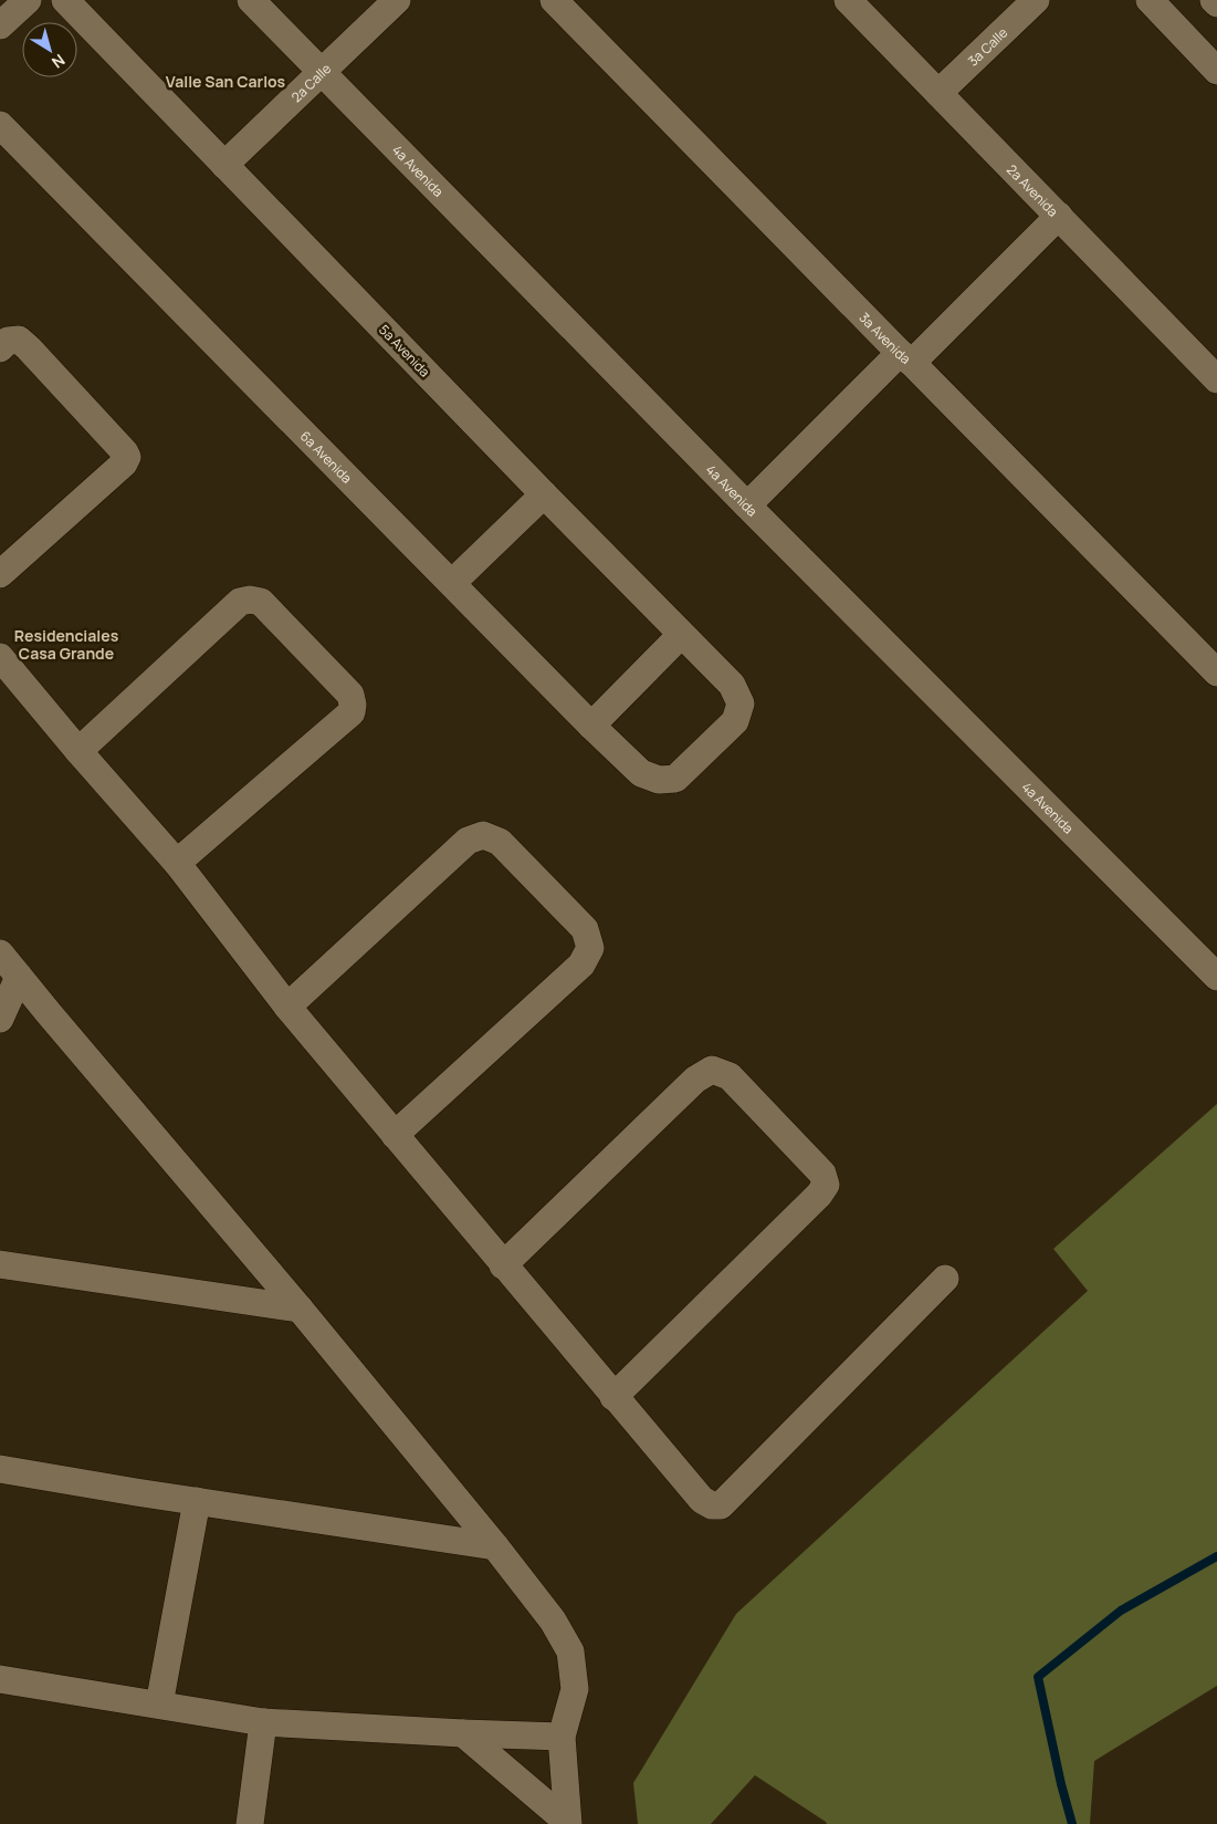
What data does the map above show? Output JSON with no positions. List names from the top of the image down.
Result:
{
  "streets": {
    "street": [
      "3a Calle",
      "2a Calle",
      "4a Avenida",
      "2a Avenida",
      "3a Avenida",
      "5a Avenida",
      "6a Avenida"
    ]
  },
  "crossings": [
    ["3a Calle", "2a Avenida"],
    ["2a Calle", "4a Avenida"],
    ["2a Calle", "5a Avenida"],
    ["5a Avenida", "6a Avenida"]
  ],
  "districts": ["Valle San Carlos", "Residenciales Casa Grande"],
  "north": "bottom right"
}
